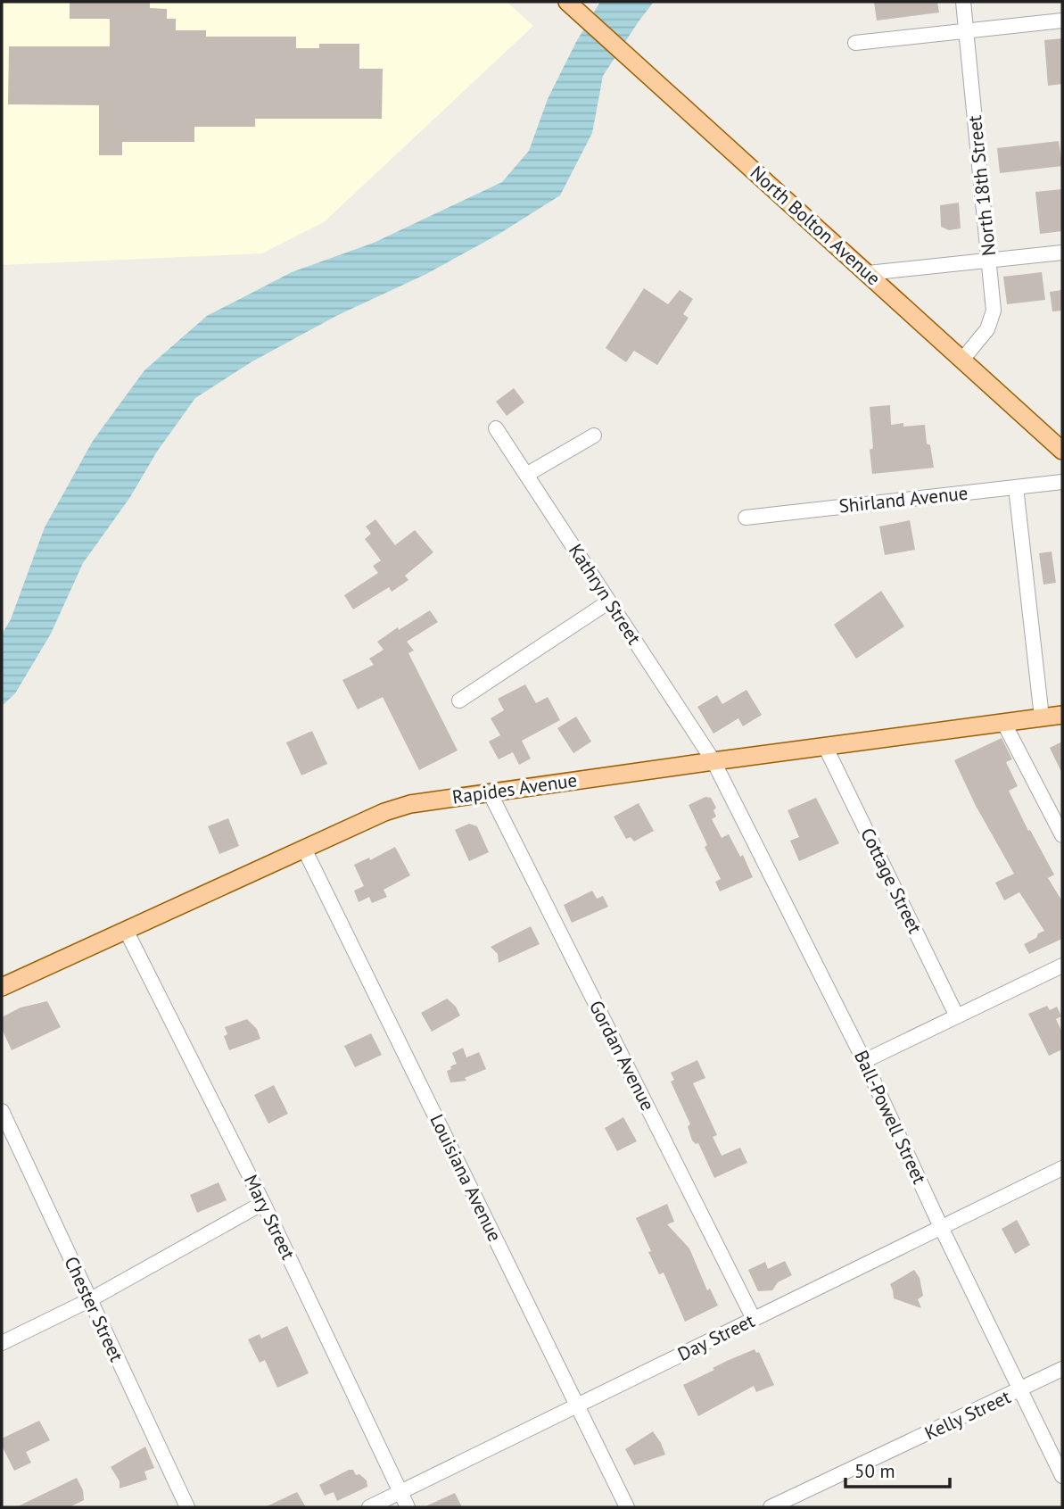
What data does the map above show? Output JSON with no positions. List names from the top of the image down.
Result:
{
  "streets": {
    "main road": ["North Bolton Avenue", "Rapides Avenue"],
    "street": [
      "North 18th Street",
      "Shirland Avenue",
      "Kathryn Street",
      "Cottage Street",
      "Gordan Avenue",
      "Ball-Powell Street",
      "Louisiana Avenue",
      "Mary Street",
      "Chester Street",
      "Day Street",
      "Kelly Street"
    ]
  },
  "crossings": [
    ["North 18th Street", "North Bolton Avenue"],
    ["Kathryn Street", "Rapides Avenue"],
    ["Kathryn Street", "Ball-Powell Street"],
    ["Rapides Avenue", "Cottage Street"],
    ["Rapides Avenue", "Gordan Avenue"],
    ["Rapides Avenue", "Ball-Powell Street"],
    ["Rapides Avenue", "Louisiana Avenue"],
    ["Rapides Avenue", "Mary Street"],
    ["Gordan Avenue", "Day Street"],
    ["Ball-Powell Street", "Day Street"],
    ["Ball-Powell Street", "Kelly Street"],
    ["Louisiana Avenue", "Day Street"],
    ["Mary Street", "Day Street"]
  ],
  "scale_bar": "50 m"
}
